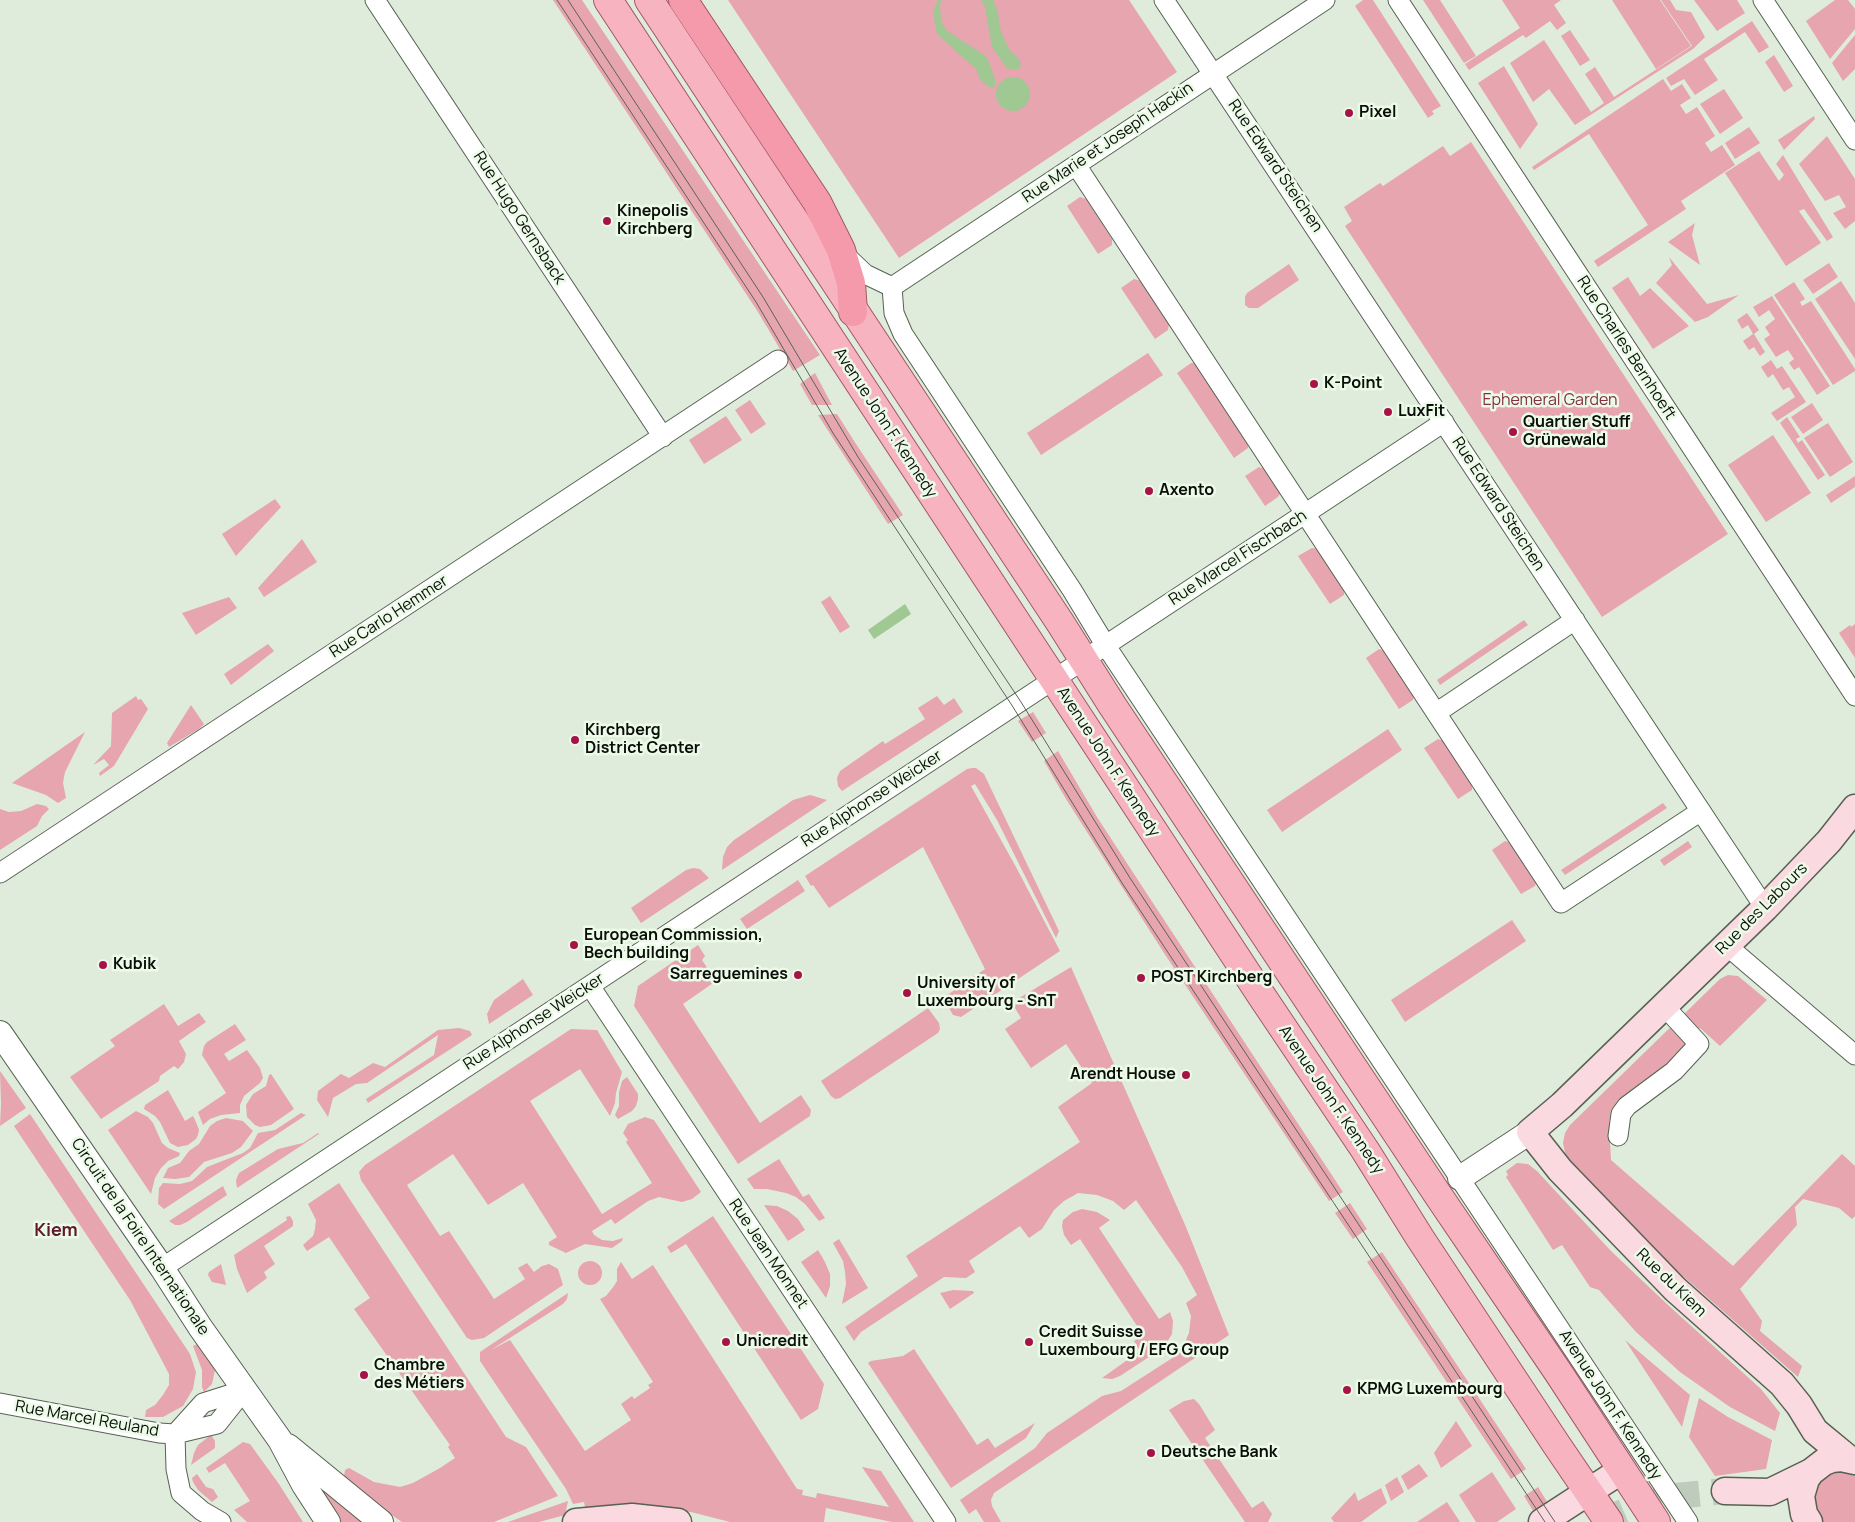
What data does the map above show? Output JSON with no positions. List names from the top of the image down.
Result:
{
  "streets": {
    "main road": ["Avenue John F. Kennedy", "Rue des Labours", "Rue du Kiem"],
    "street": [
      "Rue Marie et Joseph Hackin",
      "Rue Edward Steichen",
      "Rue Hugo Gernsback",
      "Rue Charles Bernhoeft",
      "Rue Marcel Fischbach",
      "Rue Carlo Hemmer",
      "Rue Alphonse Weicker",
      "Circuit de la Foire Internationale",
      "Rue Jean Monnet",
      "Rue Marcel Reuland"
    ]
  },
  "crossings": [
    ["Rue Marie et Joseph Hackin", "Rue Edward Steichen"],
    ["Rue Marie et Joseph Hackin", "Avenue John F. Kennedy"],
    ["Rue Edward Steichen", "Rue Marcel Fischbach"],
    ["Rue Edward Steichen", "Rue des Labours"],
    ["Rue Hugo Gernsback", "Rue Carlo Hemmer"],
    ["Avenue John F. Kennedy", "Rue Marcel Fischbach"],
    ["Avenue John F. Kennedy", "Rue Alphonse Weicker"],
    ["Avenue John F. Kennedy", "Rue des Labours"],
    ["Rue Marcel Fischbach", "Rue Alphonse Weicker"],
    ["Rue Alphonse Weicker", "Circuit de la Foire Internationale"],
    ["Rue Alphonse Weicker", "Rue Jean Monnet"],
    ["Rue des Labours", "Rue du Kiem"],
    ["Circuit de la Foire Internationale", "Rue Marcel Reuland"]
  ],
  "districts": ["Kiem"],
  "parks": ["Ephemeral Garden"],
  "places": [
    "Pixel",
    "Kinepolis Kirchberg",
    "K-Point",
    "LuxFit",
    "Quartier Stuff Grünewald",
    "Axento",
    "Kirchberg District Center",
    "European Commission, Bech building",
    "Kubik",
    "Sarreguemines",
    "POST Kirchberg",
    "University of Luxembourg - SnT",
    "Arendt House",
    "Unicredit",
    "Credit Suisse Luxembourg / EFG Group",
    "Chambre des Métiers",
    "KPMG Luxembourg",
    "Deutsche Bank"
  ]
}
